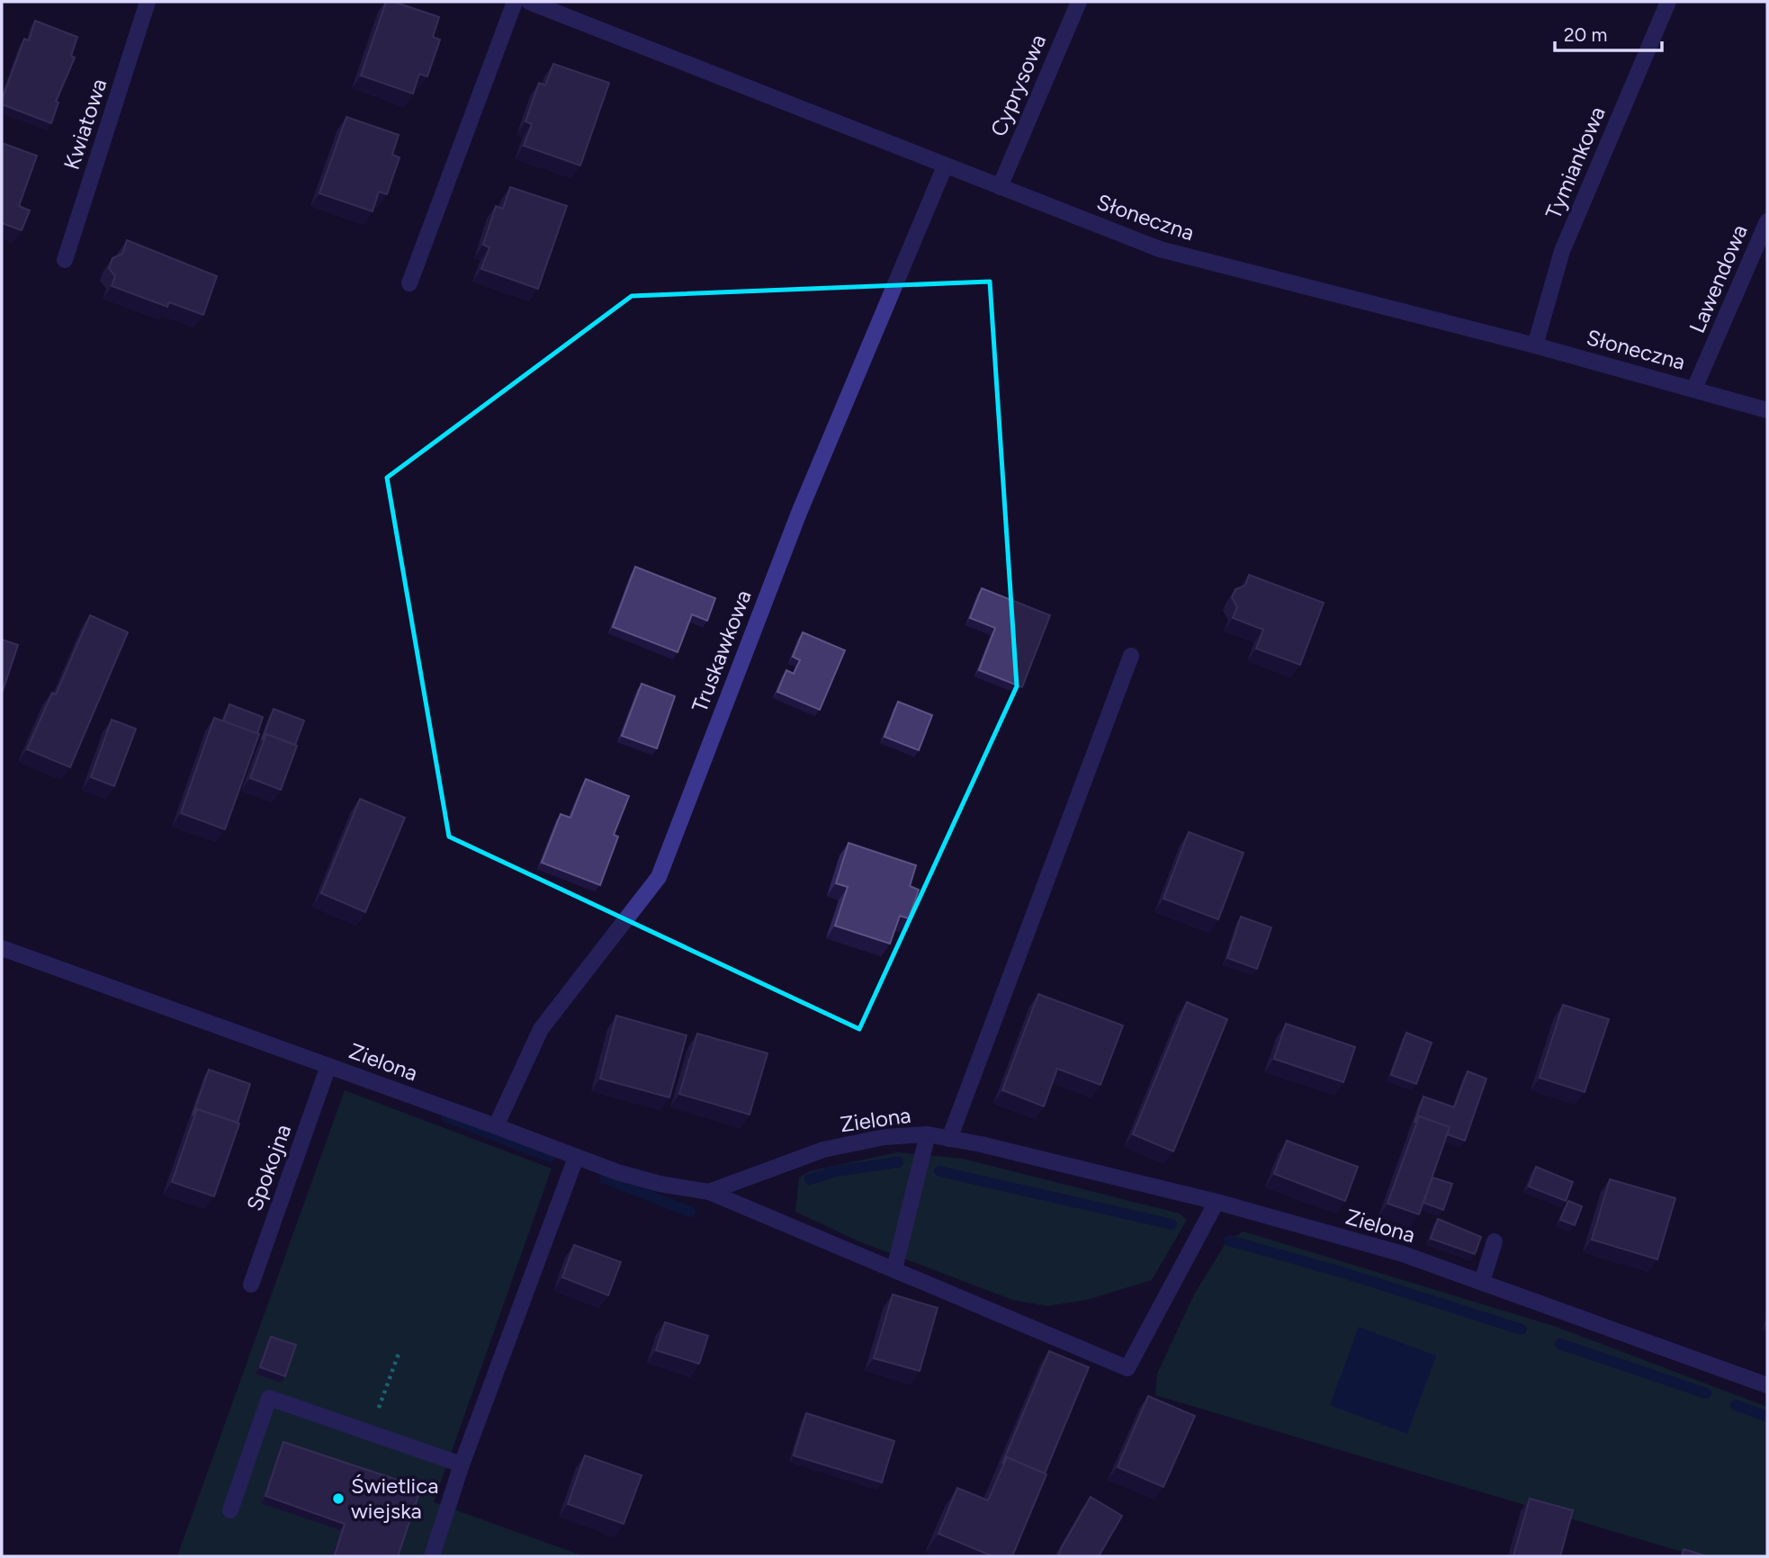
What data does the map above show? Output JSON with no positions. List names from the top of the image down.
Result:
{
  "streets": {
    "street": [
      "Cyprysowa",
      "Kwiatowa",
      "Tymiankowa",
      "Słoneczna",
      "Lawendowa",
      "Truskawkowa",
      "Zielona",
      "Spokojna"
    ]
  },
  "crossings": [
    ["Cyprysowa", "Słoneczna"],
    ["Tymiankowa", "Słoneczna"],
    ["Słoneczna", "Lawendowa"],
    ["Słoneczna", "Truskawkowa"],
    ["Truskawkowa", "Zielona"],
    ["Zielona", "Spokojna"]
  ],
  "places": ["Świetlica wiejska"],
  "scale_bar": "20 m"
}
